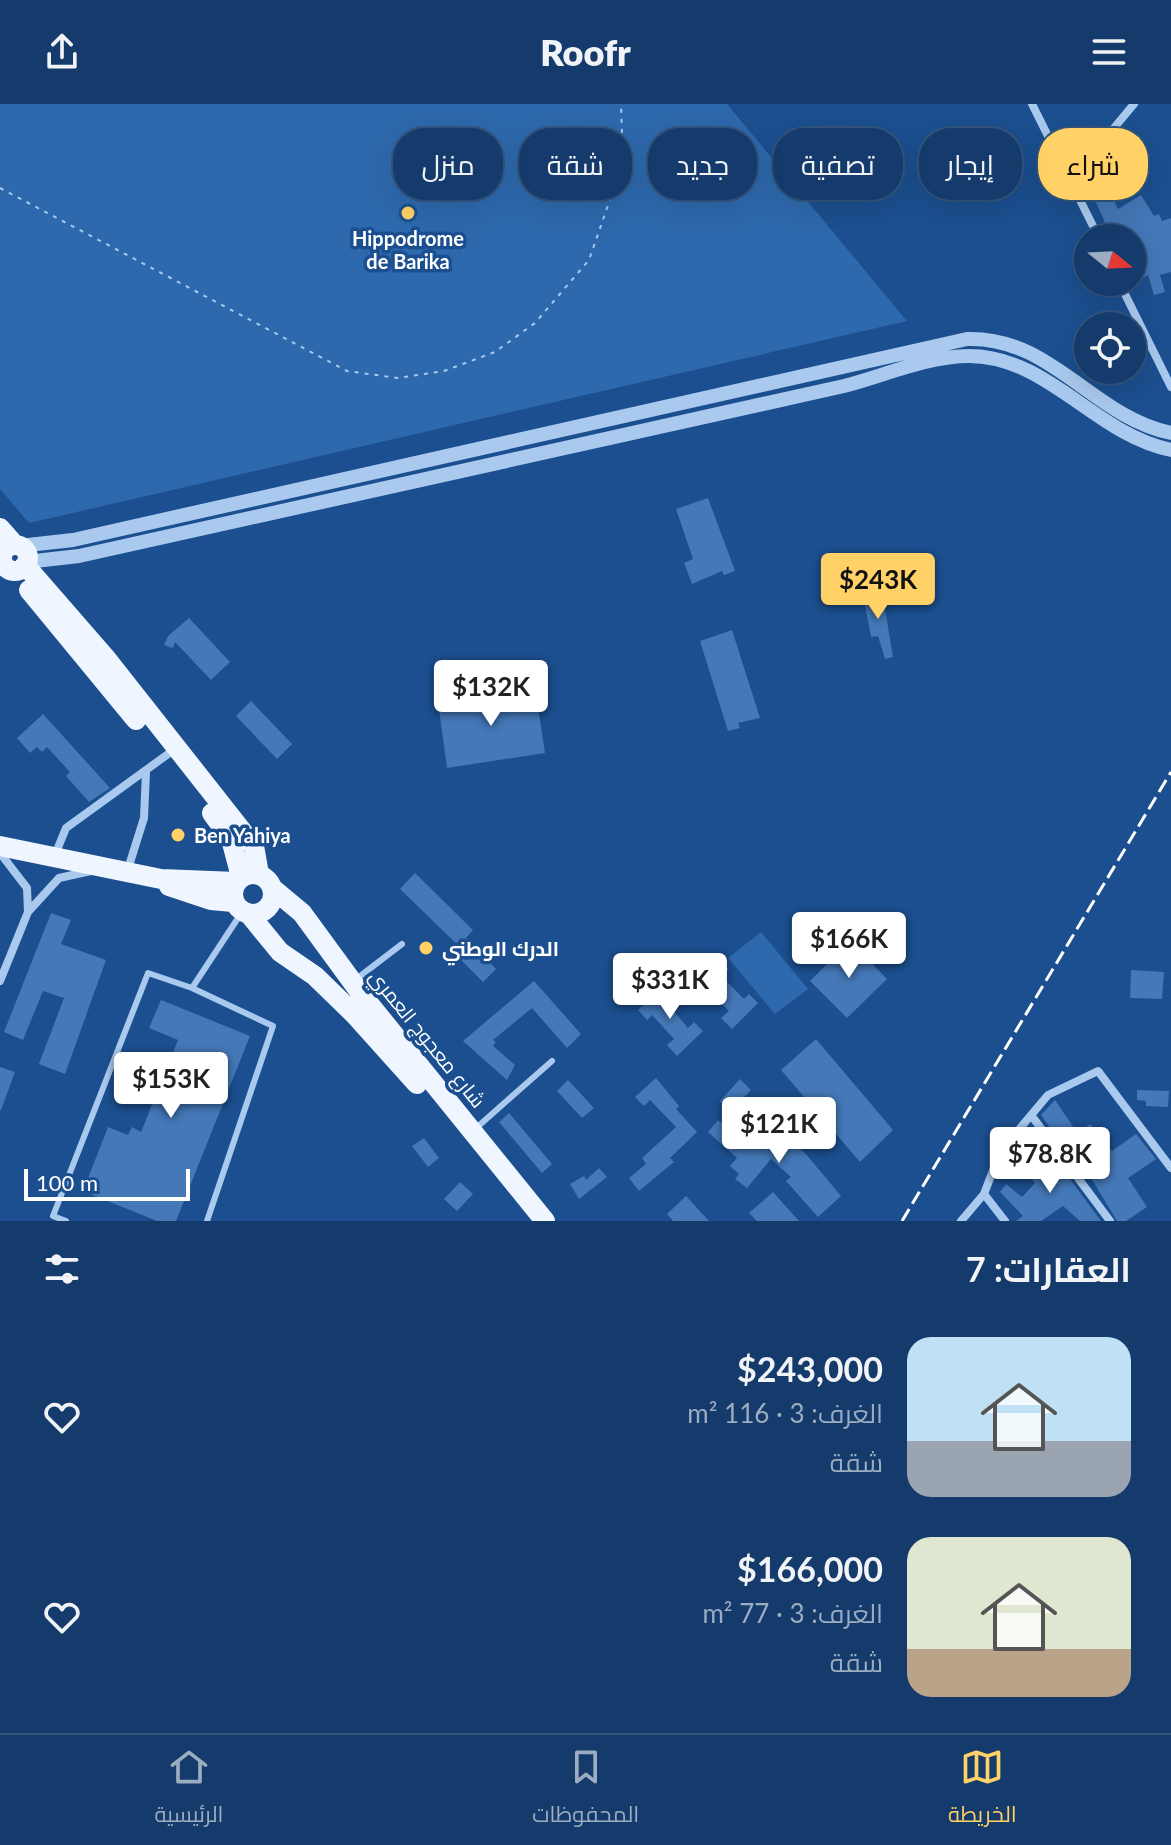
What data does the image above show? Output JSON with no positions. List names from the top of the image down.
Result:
{
  "streets": {
    "main road": ["شارع معجوج العمري"]
  },
  "places": ["Hippodrome de Barika", "Ben Yahiya", "الدرك الوطني"],
  "scale_bar": "100 m",
  "north": "right",
  "page": {
    "header": "Roofr",
    "chip": [
      "شراء",
      "إيجار",
      "تصفية",
      "جديد",
      "شقة",
      "منزل"
    ],
    "price": [
      "$243K",
      "$132K",
      "$166K",
      "$331K",
      "$153K",
      "$121K",
      "$78.8K"
    ],
    "scale": "100 m",
    "heading": "العقارات: 7",
    "list": [
      {
        "name": "$243,000",
        "note": "الغرف: 3 · 116 m² · شقة"
      },
      {
        "name": "$166,000",
        "note": "الغرف: 3 · 77 m² · شقة"
      }
    ],
    "tabs": ["الخريطة", "المحفوظات", "الرئيسية"]
  }
}
